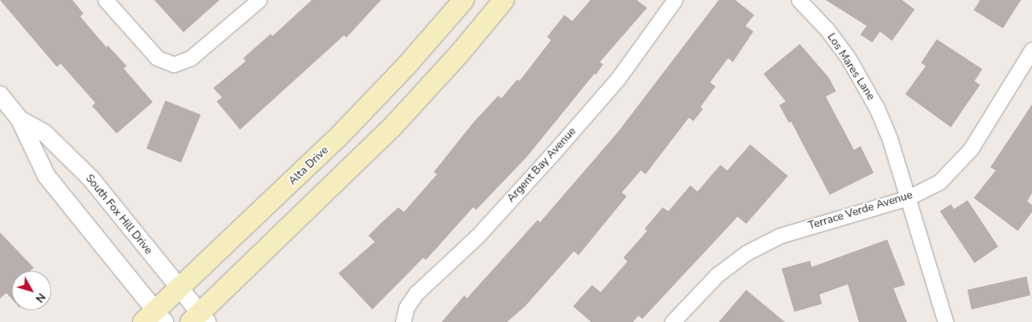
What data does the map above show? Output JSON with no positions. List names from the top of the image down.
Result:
{
  "streets": {
    "main road": ["Alta Drive"],
    "street": [
      "Los Mares Lane",
      "Argent Bay Avenue",
      "Terrace Verde Avenue",
      "South Fox Hill Drive"
    ]
  },
  "crossings": [
    ["Los Mares Lane", "Terrace Verde Avenue"],
    ["Alta Drive", "South Fox Hill Drive"]
  ],
  "north": "bottom right"
}
